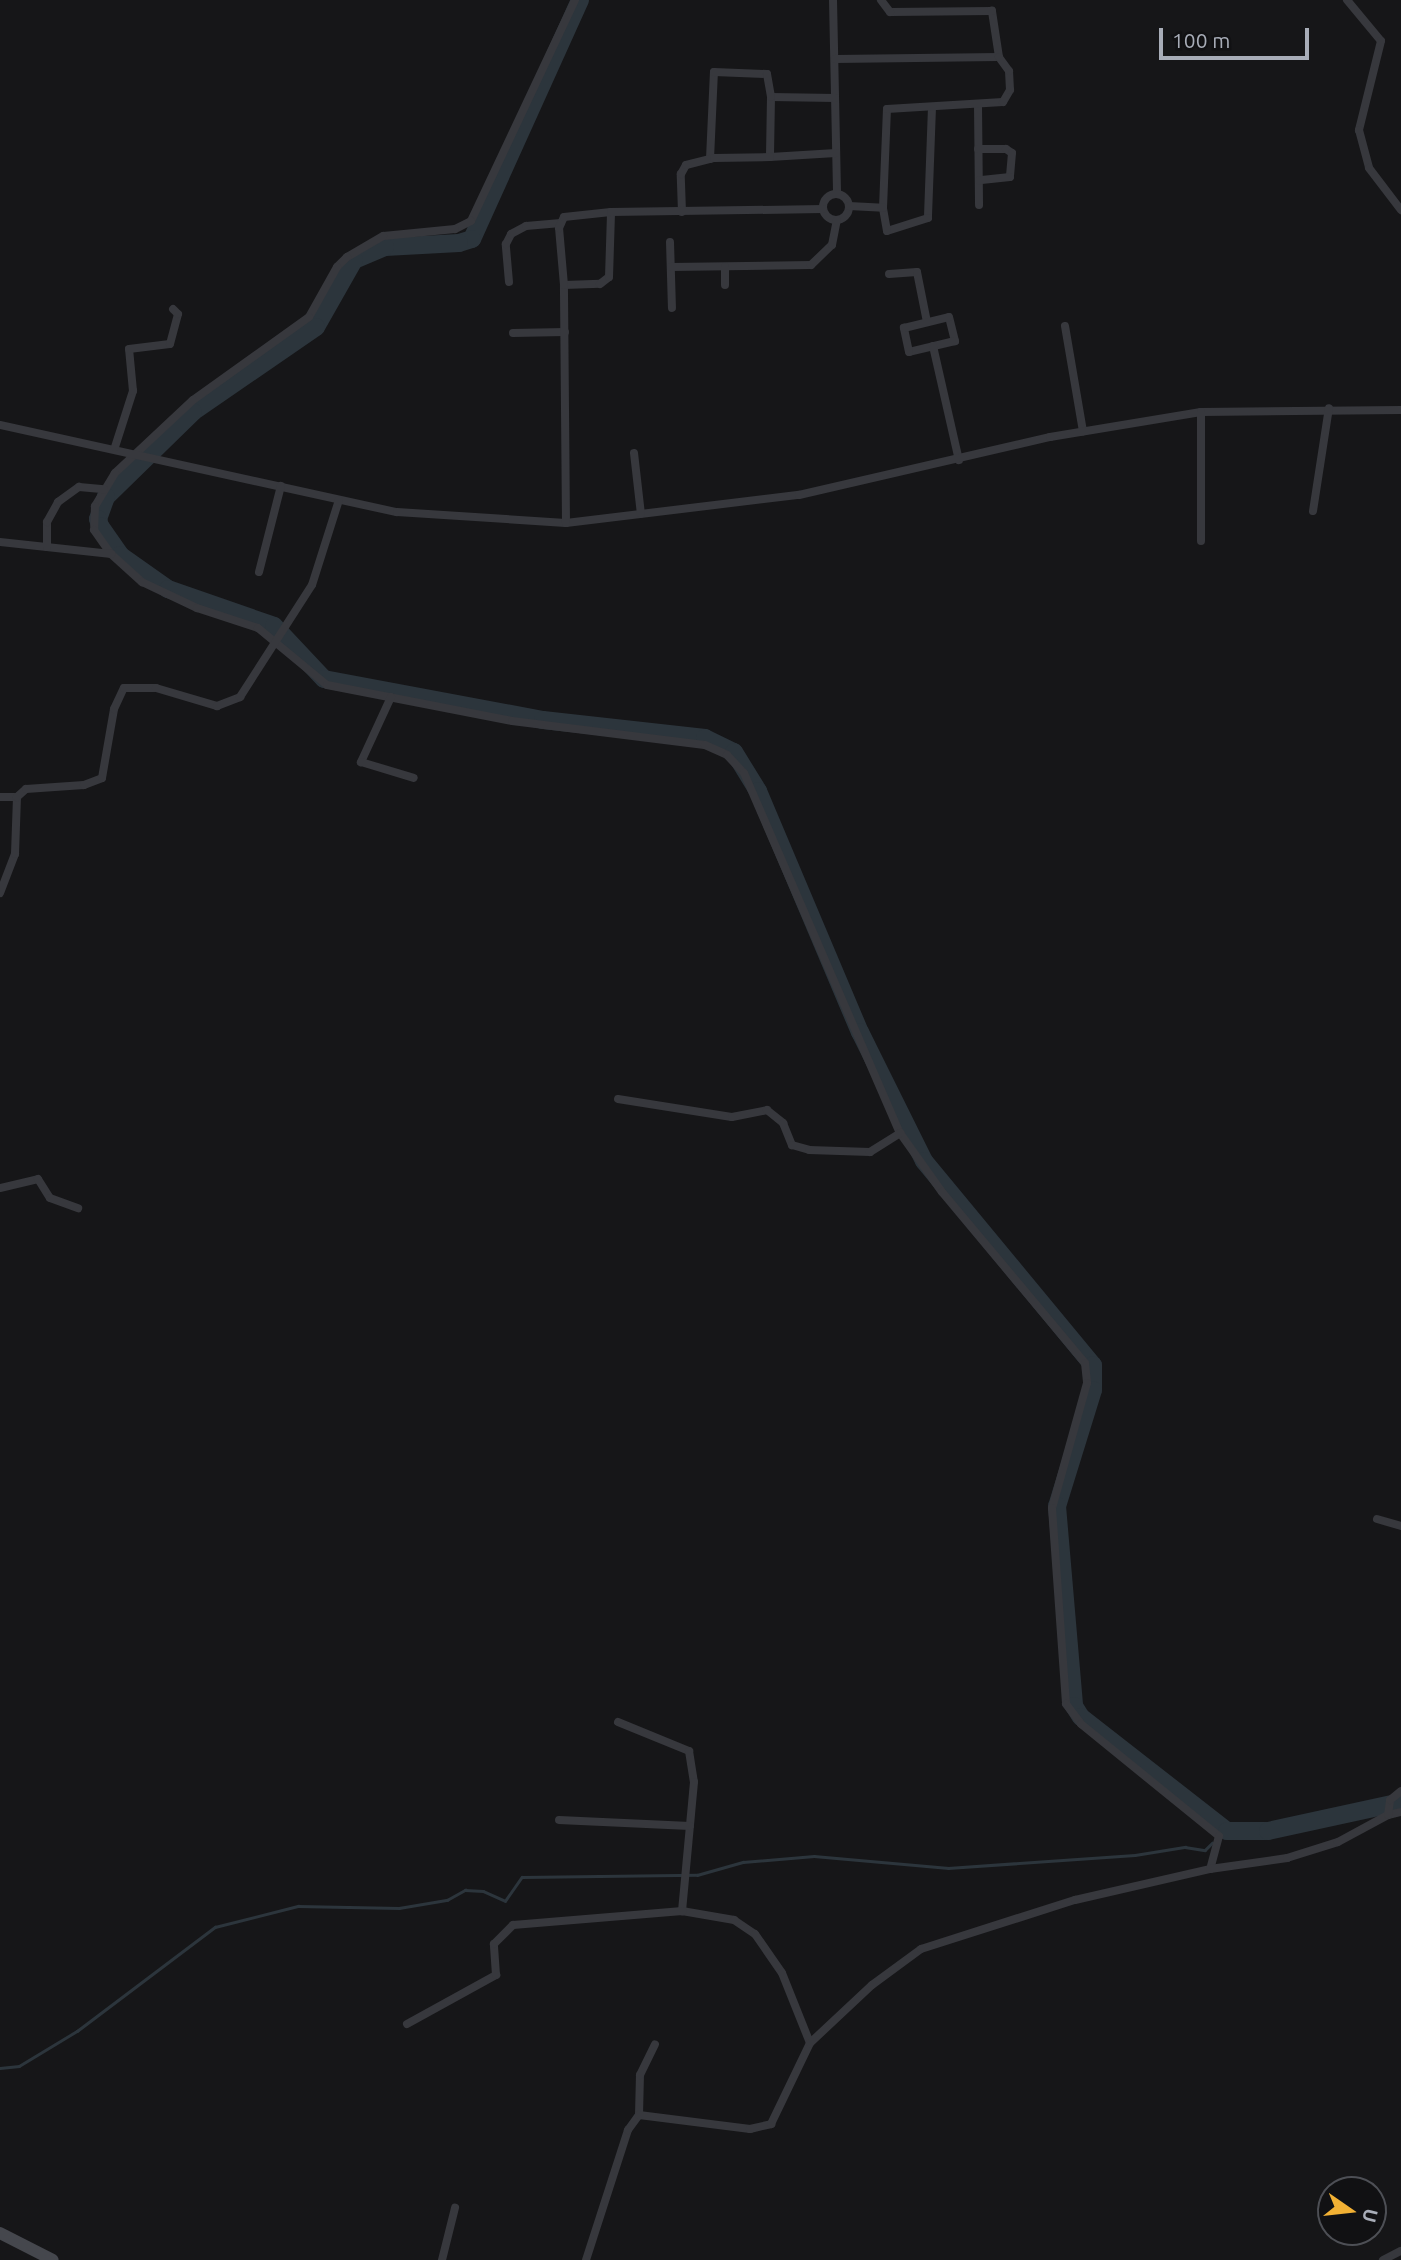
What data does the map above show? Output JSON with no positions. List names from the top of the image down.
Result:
{
  "scale_bar": "100 m",
  "north": "right"
}
